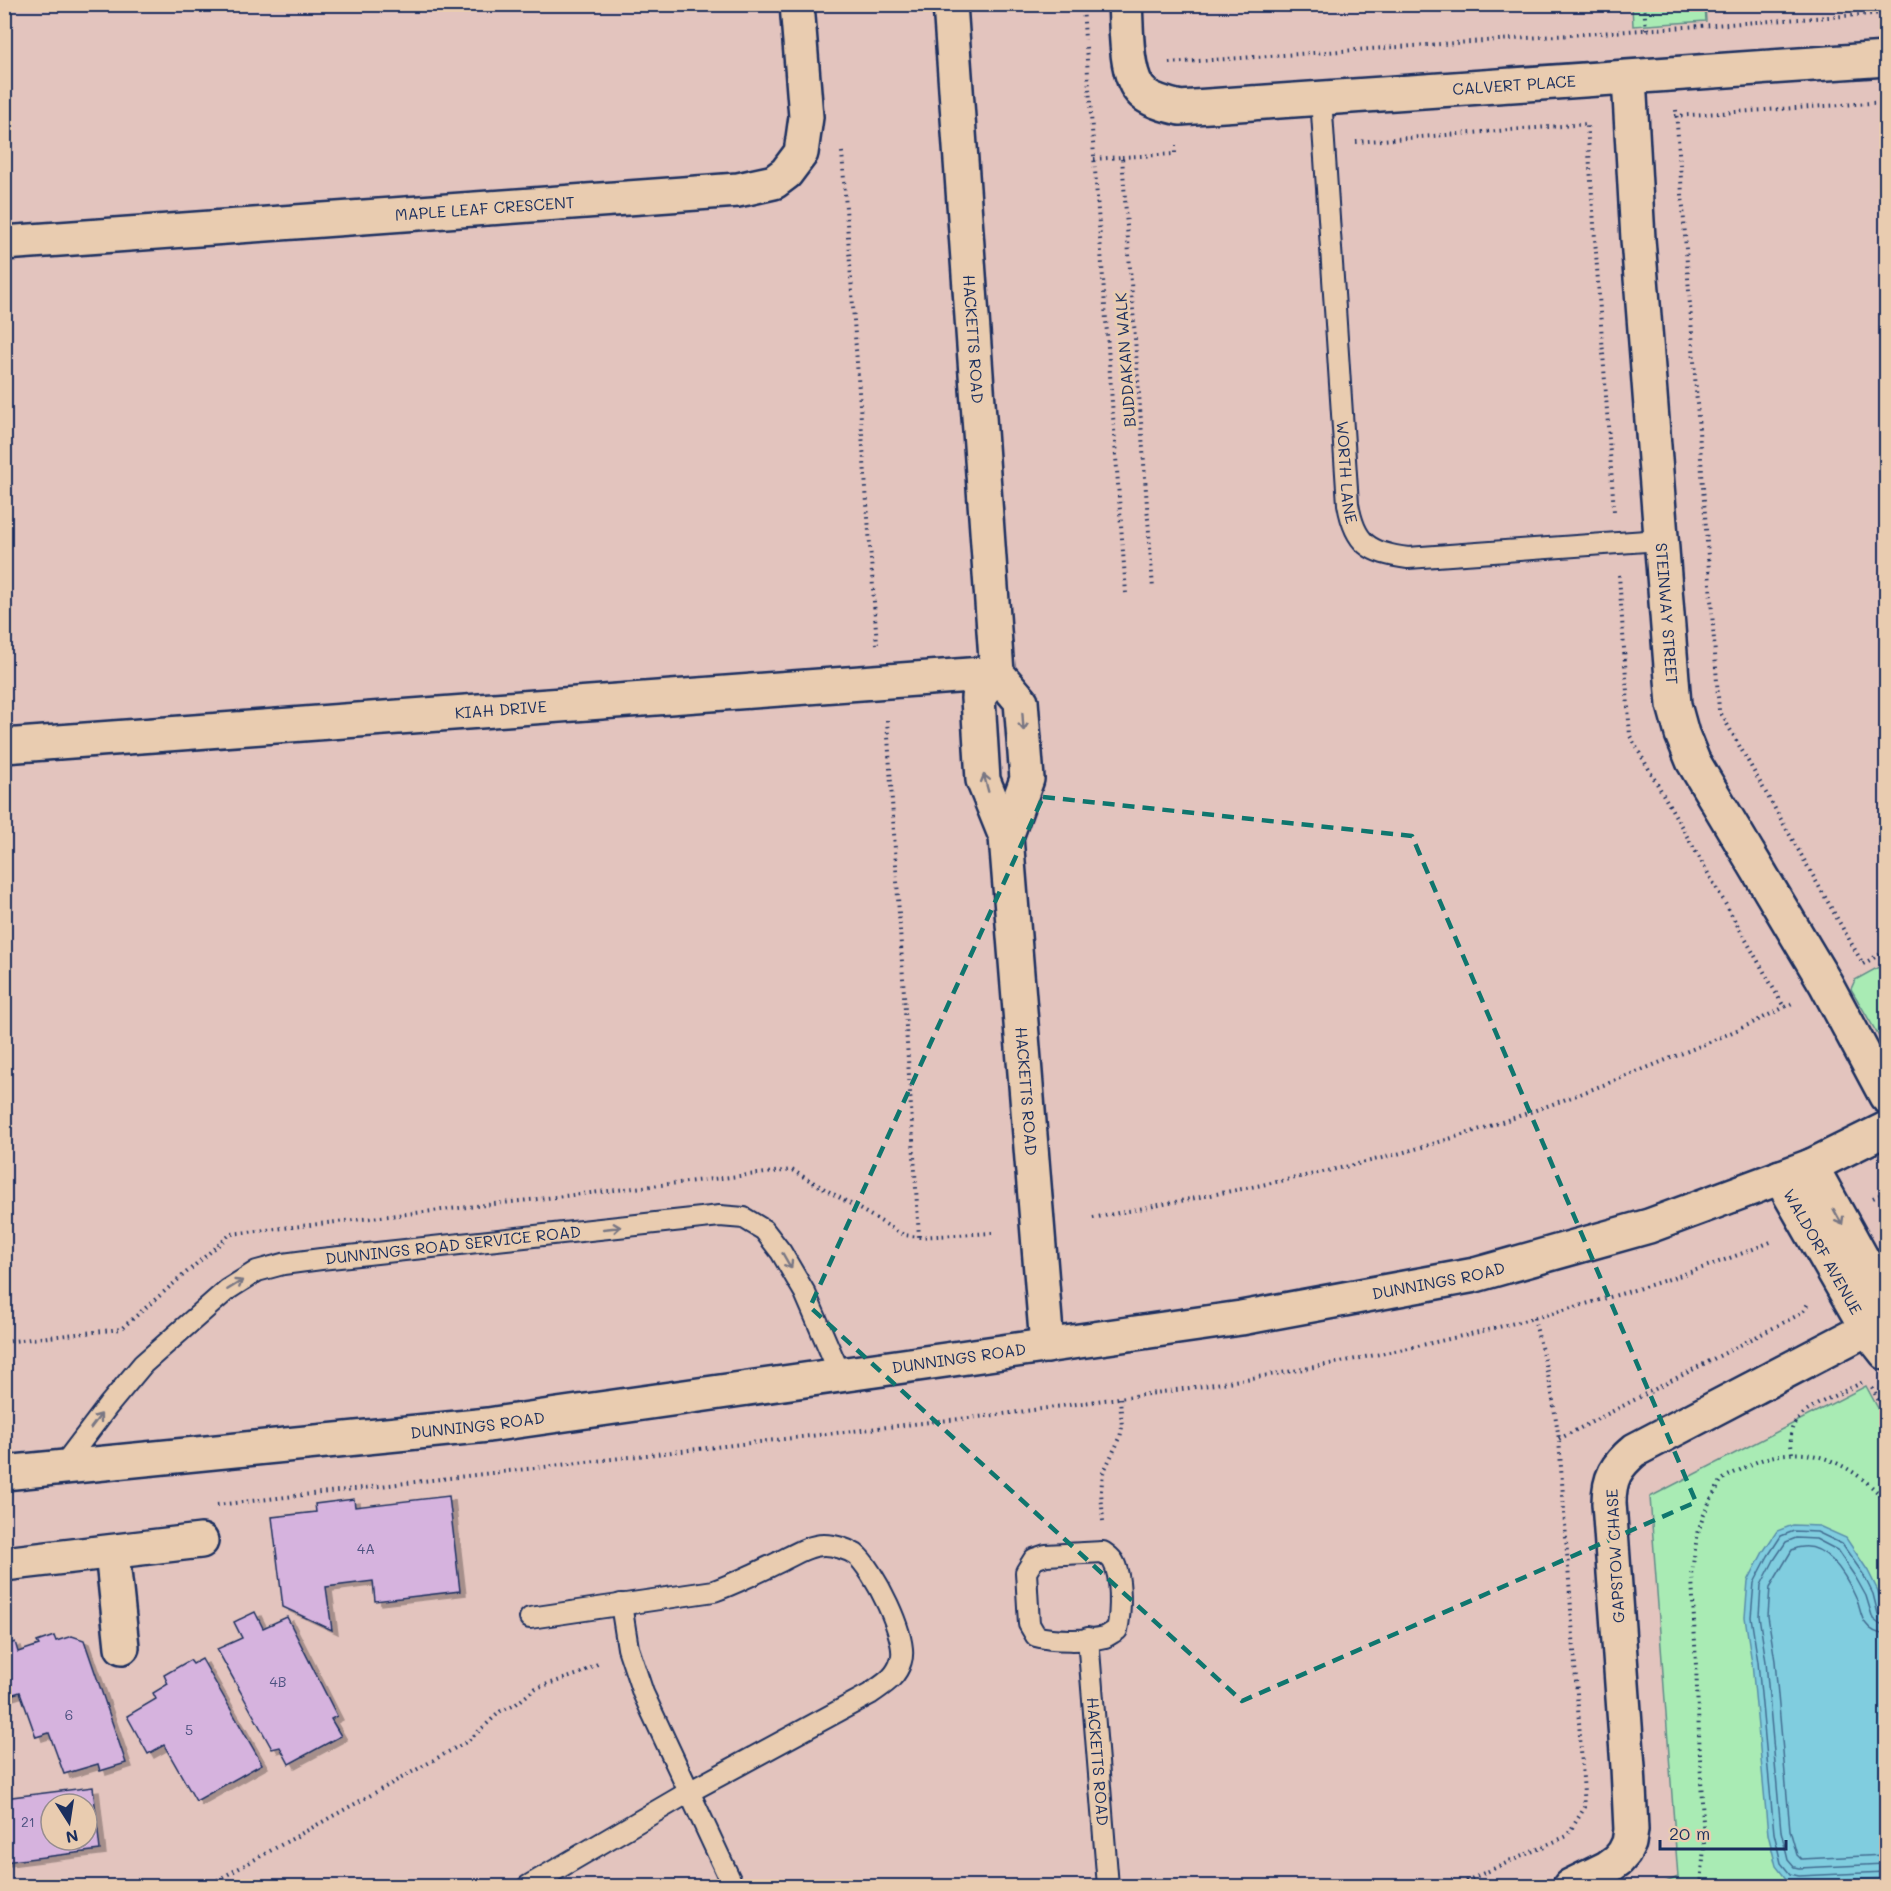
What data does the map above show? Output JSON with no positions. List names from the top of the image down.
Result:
{
  "streets": {
    "street": [
      "CALVERT PLACE",
      "MAPLE LEAF CRESCENT",
      "HACKETTS ROAD",
      "STEINWAY STREET",
      "KIAH DRIVE",
      "WALDORF AVENUE",
      "DUNNINGS ROAD",
      "GAPSTOW CHASE"
    ],
    "lane": ["WORTH LANE", "DUNNINGS ROAD SERVICE ROAD"],
    "path": ["BUDDAKAN WALK"]
  },
  "crossings": [
    ["CALVERT PLACE", "WORTH LANE"],
    ["CALVERT PLACE", "STEINWAY STREET"],
    ["HACKETTS ROAD", "KIAH DRIVE"],
    ["HACKETTS ROAD", "DUNNINGS ROAD"],
    ["WORTH LANE", "STEINWAY STREET"],
    ["DUNNINGS ROAD SERVICE ROAD", "DUNNINGS ROAD"],
    ["WALDORF AVENUE", "DUNNINGS ROAD"],
    ["WALDORF AVENUE", "GAPSTOW CHASE"]
  ],
  "one_way": ["DUNNINGS ROAD SERVICE ROAD"],
  "house_numbers": [
    "4A",
    "4B",
    "6",
    "5",
    "21"
  ],
  "scale_bar": "20 m",
  "north": "bottom"
}
